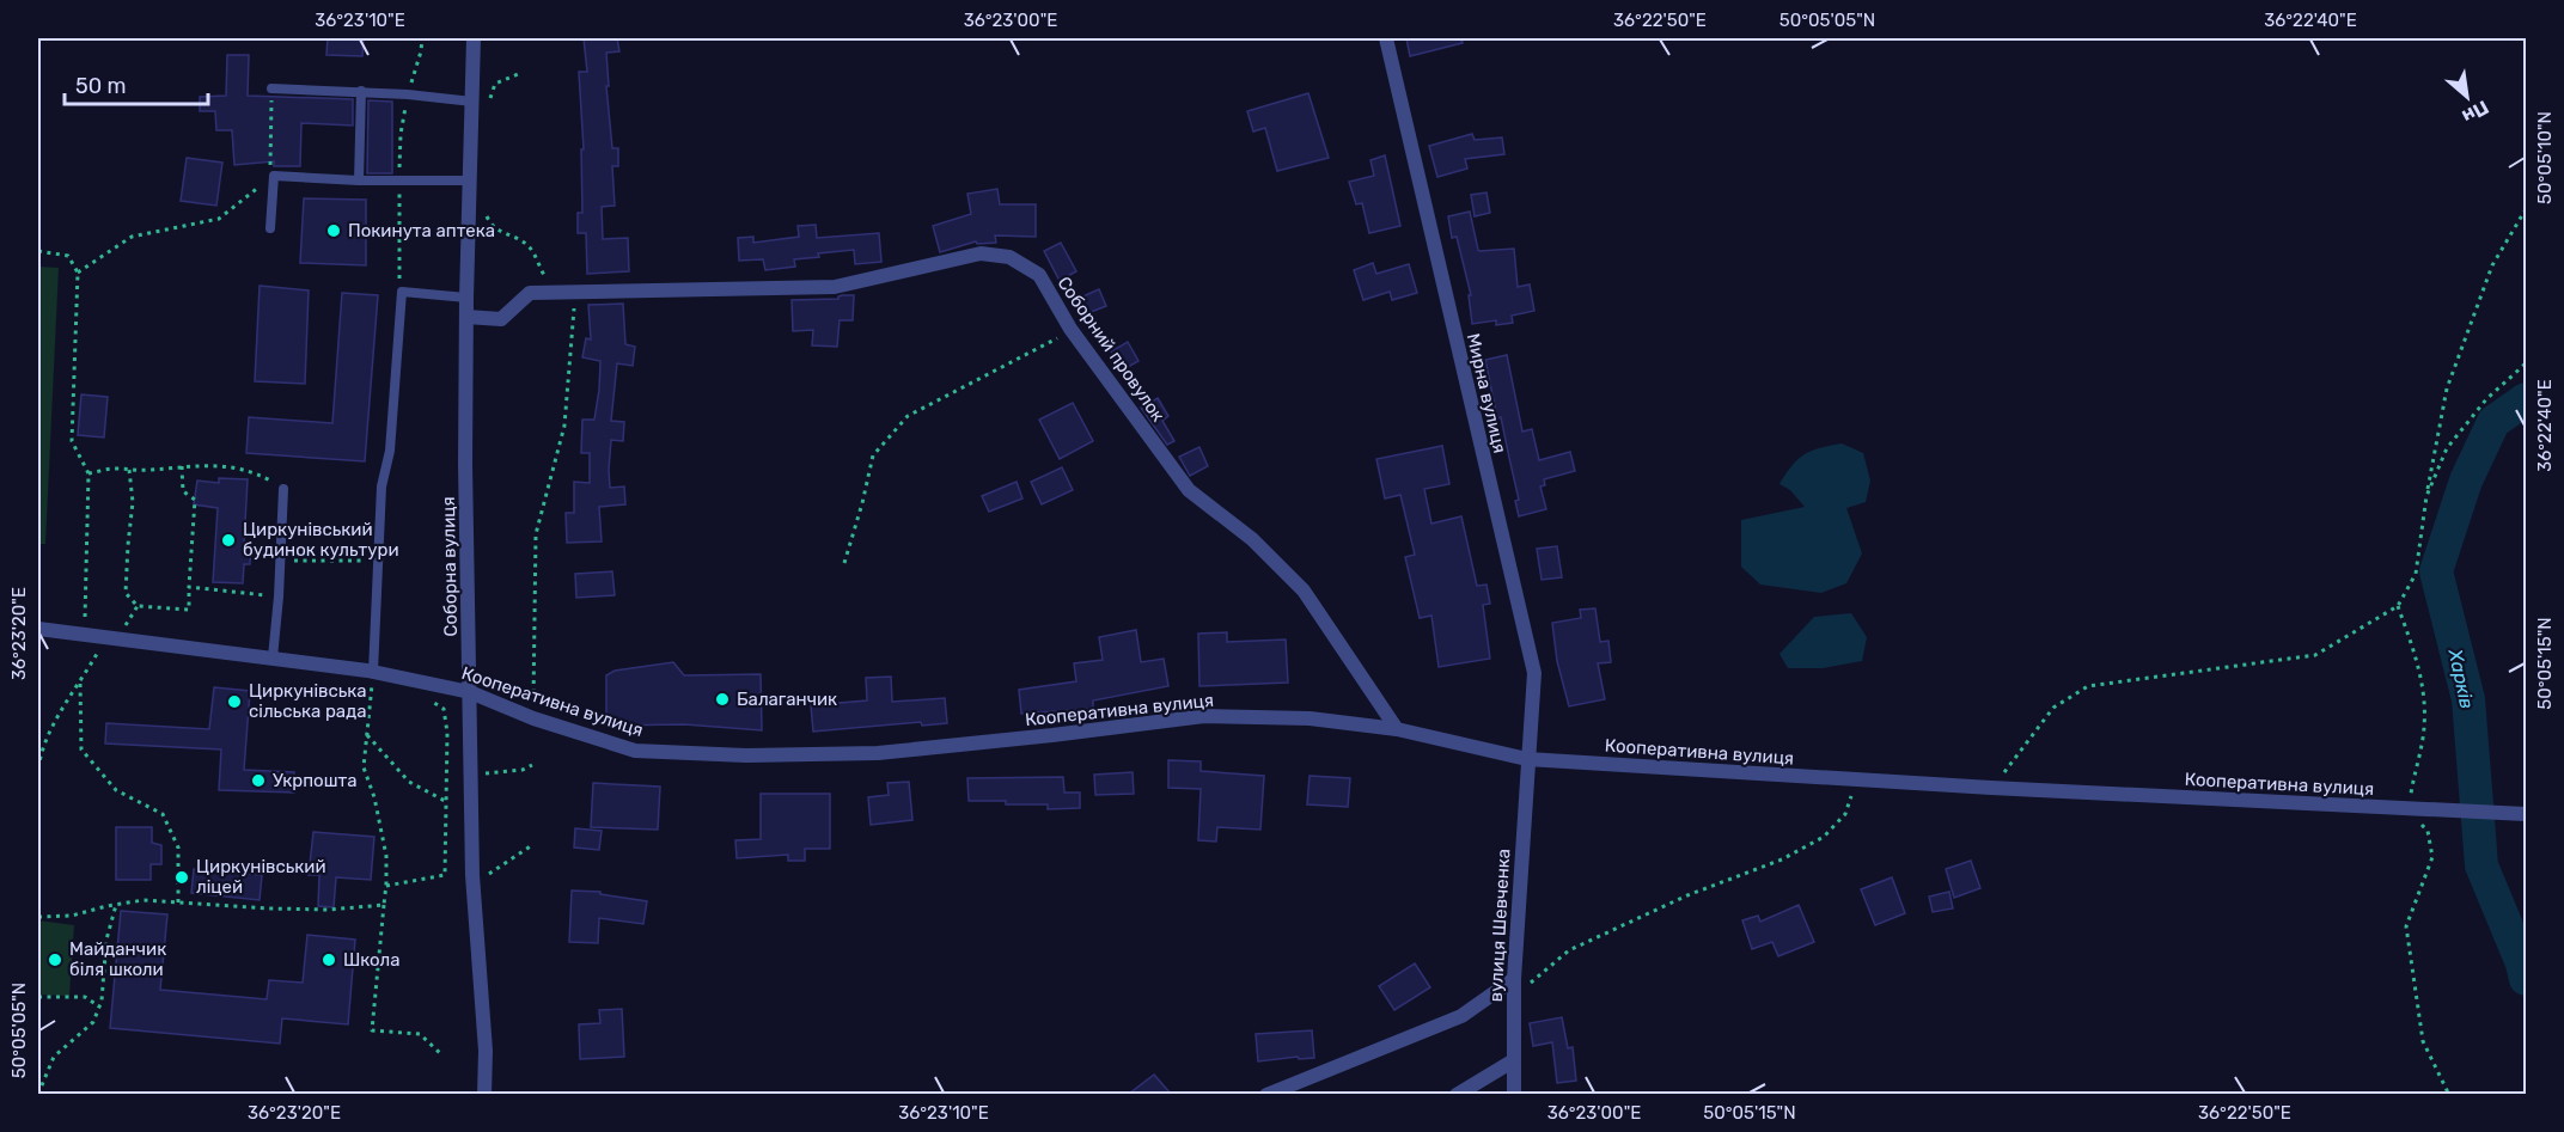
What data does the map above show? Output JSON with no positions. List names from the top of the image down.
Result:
{
  "streets": {
    "street": [
      "Соборний провулок",
      "Мирна вулиця",
      "Соборна вулиця",
      "Кооперативна вулиця",
      "вулиця Шевченка"
    ]
  },
  "crossings": [
    ["Соборний провулок", "Соборна вулиця"],
    ["Соборний провулок", "Кооперативна вулиця"],
    ["Мирна вулиця", "Кооперативна вулиця"],
    ["Мирна вулиця", "вулиця Шевченка"],
    ["Соборна вулиця", "Кооперативна вулиця"],
    ["Кооперативна вулиця", "вулиця Шевченка"]
  ],
  "water": ["Харків"],
  "places": [
    "Покинута аптека",
    "Циркунівський будинок культури",
    "Балаганчик",
    "Циркунівська сільська рада",
    "Укрпошта",
    "Циркунівський ліцей",
    "Майданчик біля школи",
    "Школа"
  ],
  "scale_bar": "50 m",
  "north": "bottom right",
  "coordinates": [
    "36°23'10\"E",
    "36°23'00\"E",
    "36°22'50\"E",
    "50°05'05\"N",
    "36°22'40\"E",
    "50°05'10\"N",
    "36°23'20\"E",
    "50°05'15\"N"
  ]
}
